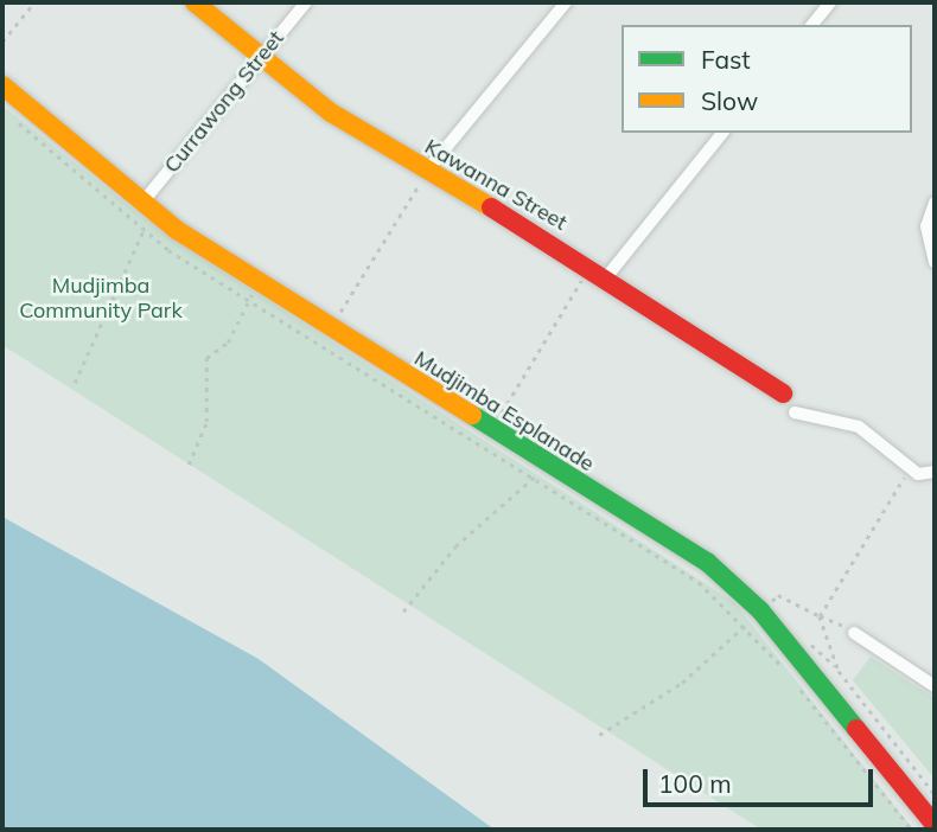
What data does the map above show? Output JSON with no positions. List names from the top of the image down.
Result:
{
  "streets": {
    "street": ["Currawong Street", "Kawanna Street", "Mudjimba Esplanade"]
  },
  "crossings": [
    ["Currawong Street", "Kawanna Street"],
    ["Currawong Street", "Mudjimba Esplanade"]
  ],
  "parks": ["Mudjimba Community Park"],
  "legend": ["Fast", "Slow"],
  "scale_bar": "100 m"
}
